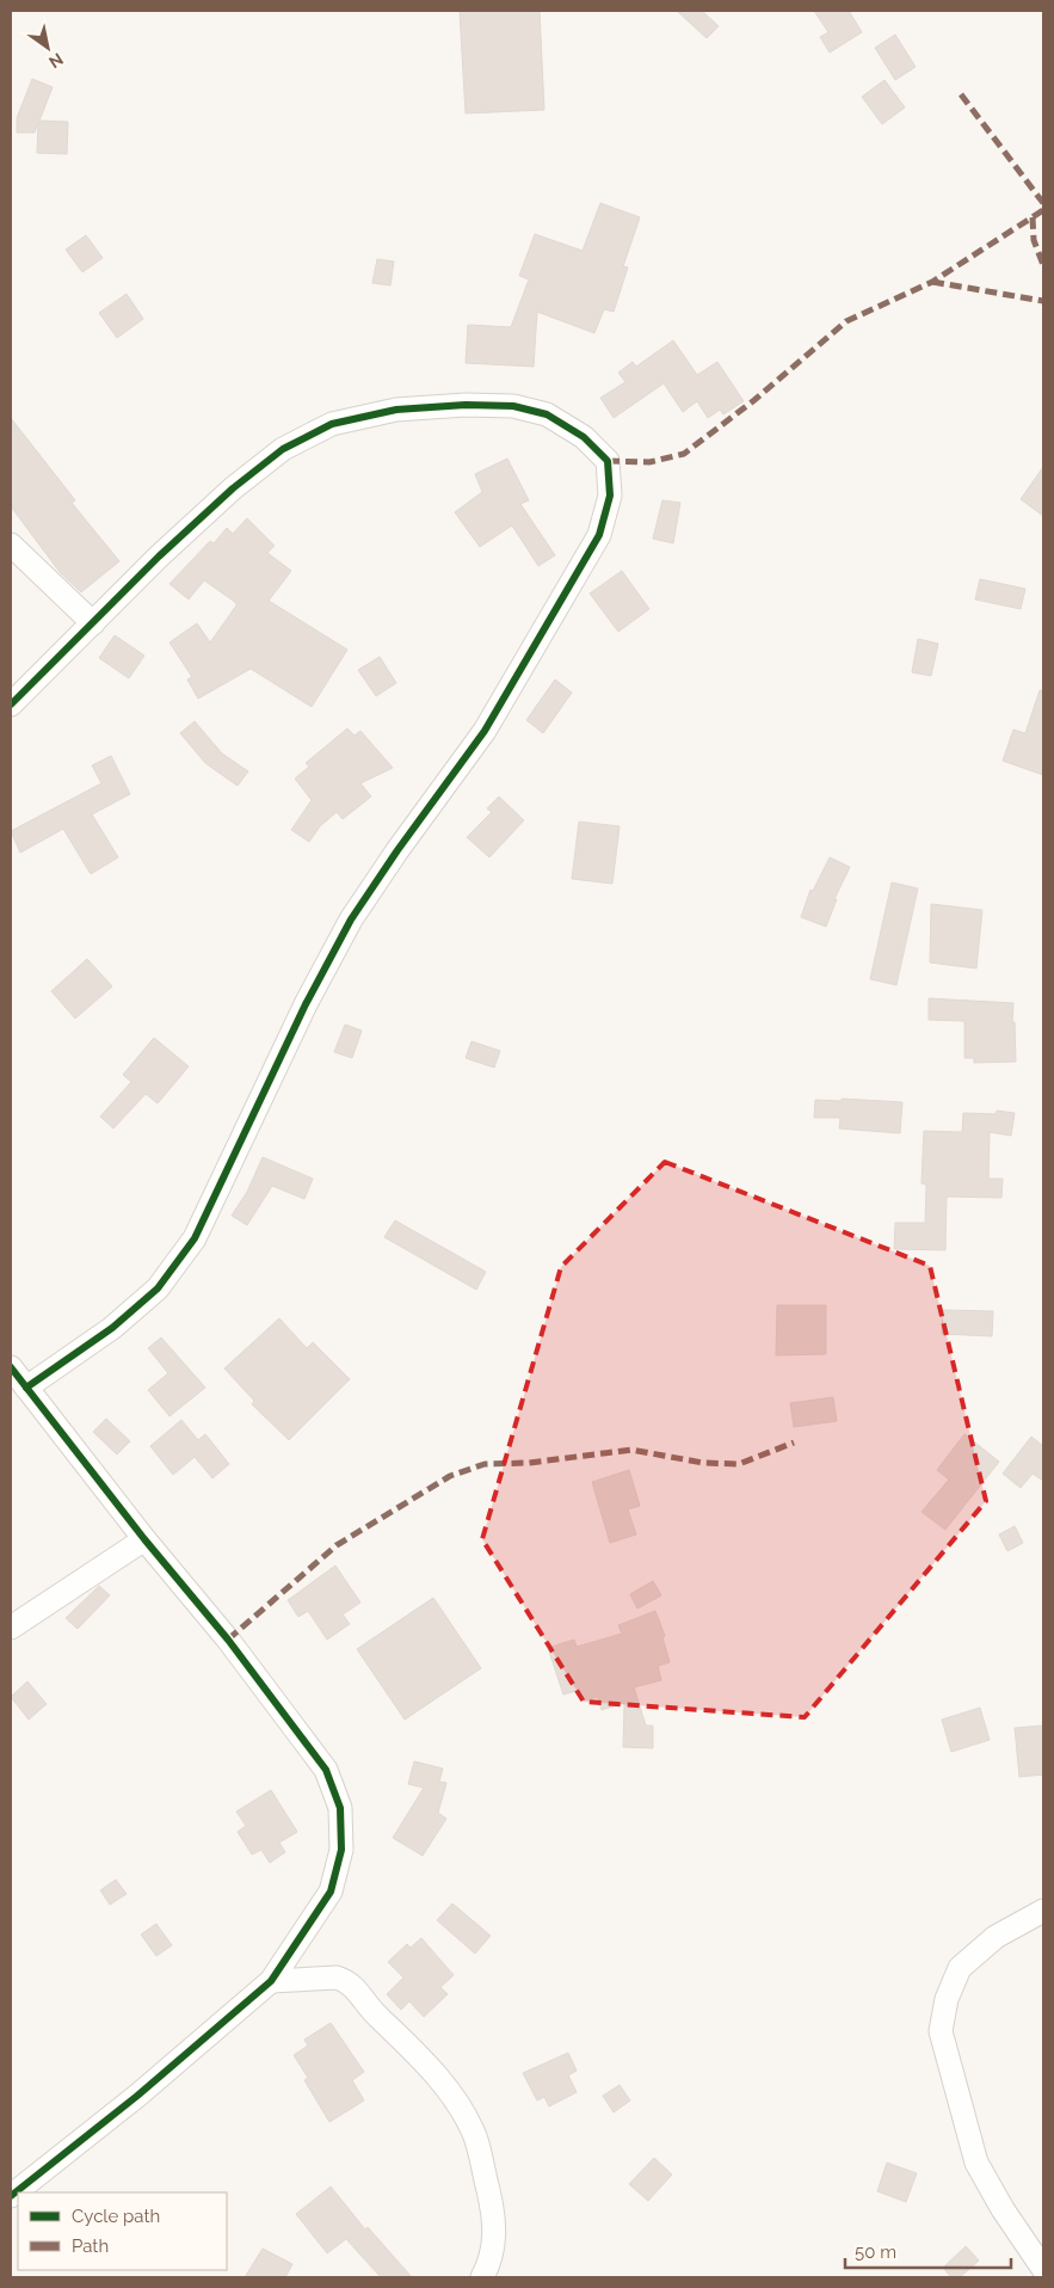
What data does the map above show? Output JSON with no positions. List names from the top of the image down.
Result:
{
  "legend": ["Cycle path", "Path"],
  "scale_bar": "50 m",
  "north": "bottom right"
}
